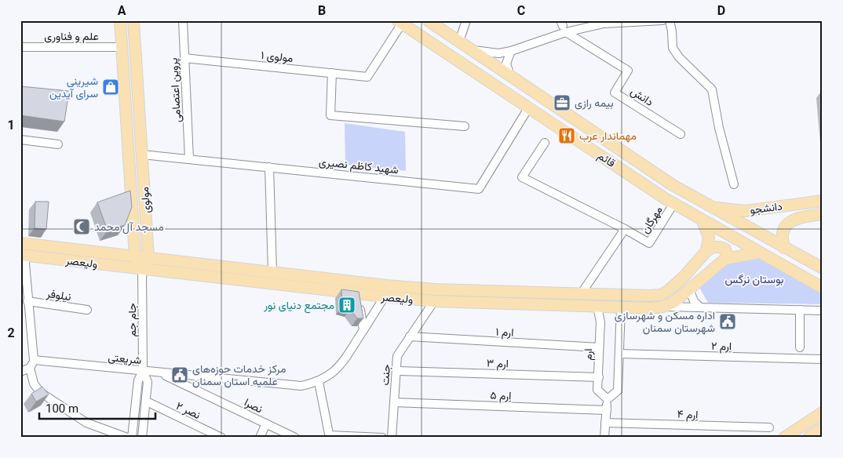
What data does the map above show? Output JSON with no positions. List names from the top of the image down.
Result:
{
  "streets": {
    "main road": [
      "قائم",
      "مولوی",
      "دانشجو",
      "ولیعصر"
    ],
    "street": [
      "علم و فناوری",
      "مولوی ۱",
      "پروین اعتصامی",
      "دانش",
      "شهید کاظم نصیری",
      "مهرگان",
      "نیلوفر",
      "جام جم",
      "ارم ۱",
      "اِرم ۲",
      "ارم",
      "شریعتی",
      "ارم ۳",
      "جنت",
      "اِرم ۵",
      "نصرا",
      "نصر ۲",
      "اِرم ۴"
    ]
  },
  "crossings": [
    ["علم و فناوری", "مولوی"],
    ["مولوی ۱", "پروین اعتصامی"],
    ["مولوی ۱", "قائم"],
    ["پروین اعتصامی", "شهید کاظم نصیری"],
    ["قائم", "شهید کاظم نصیری"],
    ["قائم", "دانشجو"],
    ["قائم", "مهرگان"],
    ["قائم", "ولیعصر"],
    ["شهید کاظم نصیری", "مولوی"],
    ["مولوی", "ولیعصر"],
    ["مولوی", "جام جم"],
    ["ولیعصر", "جام جم"],
    ["ولیعصر", "ارم"],
    ["ولیعصر", "شریعتی"],
    ["ولیعصر", "جنت"],
    ["جام جم", "شریعتی"],
    ["جام جم", "نصر ۲"],
    ["ارم ۱", "ارم"],
    ["ارم ۱", "جنت"],
    ["ارم", "ارم ۳"],
    ["شریعتی", "نصرا"],
    ["ارم ۳", "جنت"],
    ["جنت", "اِرم ۵"]
  ],
  "parks": ["بوستان نرگس"],
  "places": {
    "shop": ["شیرینی سرای آیدین"],
    "office": ["بیمه رازی"],
    "restaurant": ["مهماندار عرب"],
    "mosque": ["مسجد آل محمد"],
    "building": ["مجتمع دنیای نور"],
    "public building": ["اداره مسکن و شهرسازی شهرستان سمنان", "مرکز خدمات حوزه‌های علمیه استان سمنان"]
  },
  "scale_bar": "100 m",
  "grid": {
    "columns": [
      "A",
      "B",
      "C",
      "D"
    ],
    "rows": ["1", "2"]
  }
}
